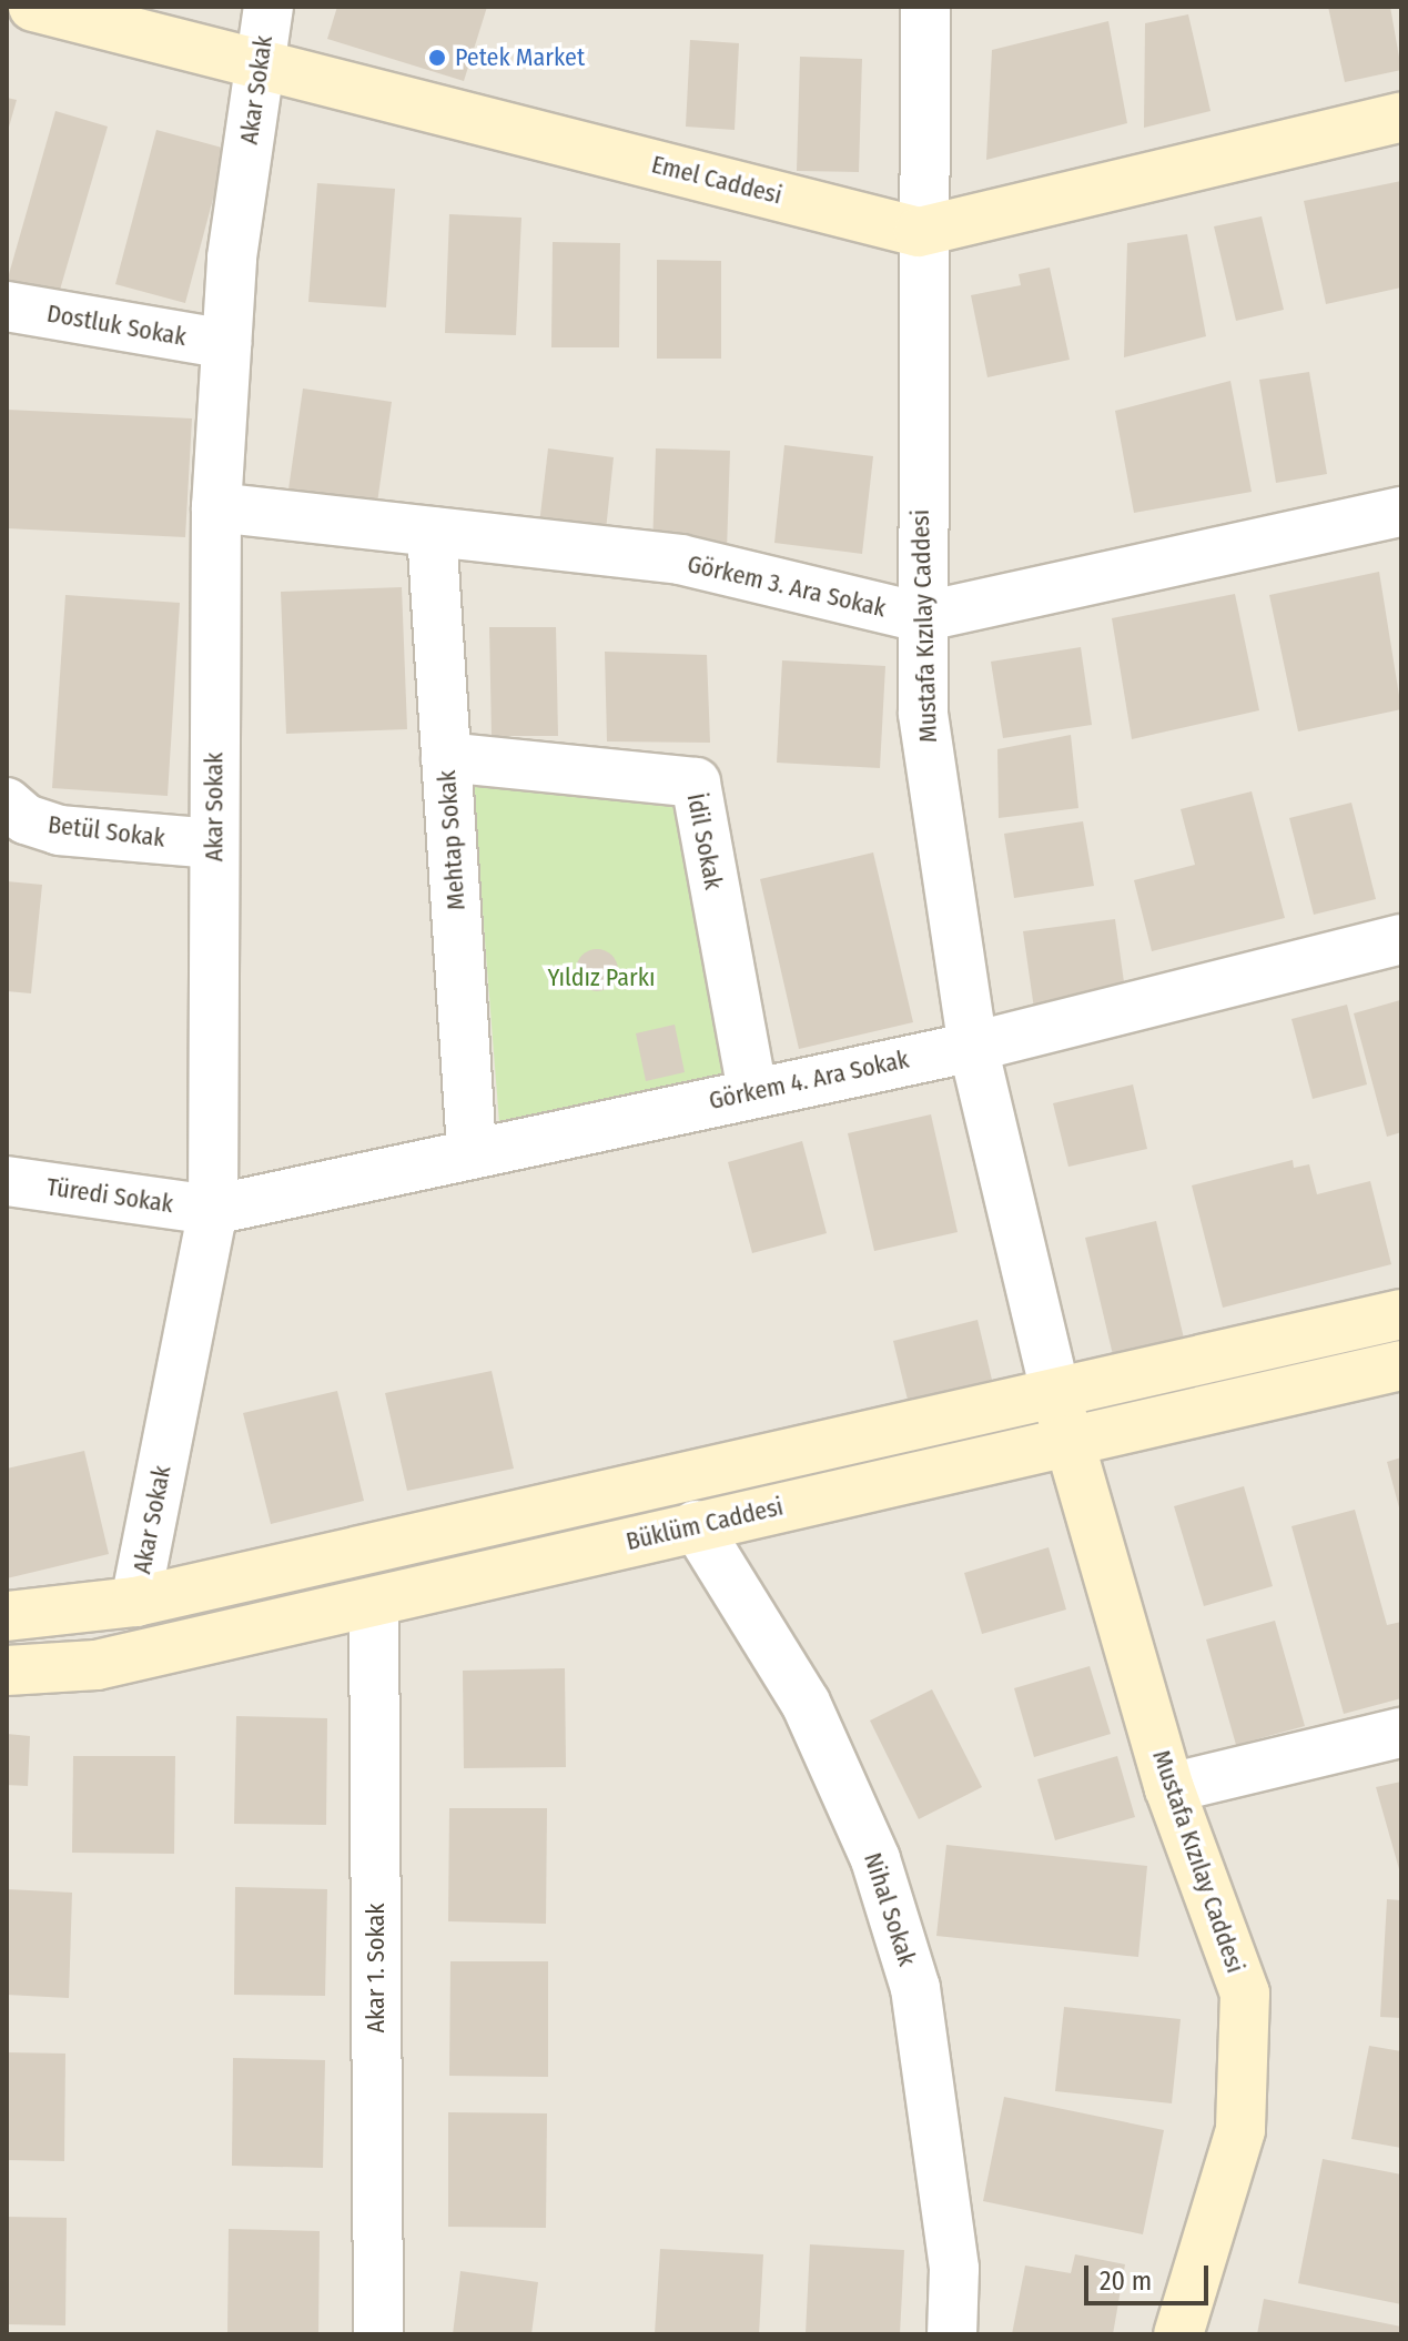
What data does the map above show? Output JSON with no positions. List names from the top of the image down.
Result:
{
  "streets": {
    "main road": ["Emel Caddesi", "Mustafa Kızılay Caddesi", "Büklüm Caddesi"],
    "street": [
      "Akar Sokak",
      "Dostluk Sokak",
      "Görkem 3. Ara Sokak",
      "Betül Sokak",
      "Mehtap Sokak",
      "İdil Sokak",
      "Görkem 4. Ara Sokak",
      "Türedi Sokak",
      "Nihal Sokak",
      "Akar 1. Sokak"
    ]
  },
  "crossings": [
    ["Akar Sokak", "Emel Caddesi"],
    ["Akar Sokak", "Dostluk Sokak"],
    ["Akar Sokak", "Görkem 3. Ara Sokak"],
    ["Akar Sokak", "Betül Sokak"],
    ["Akar Sokak", "Görkem 4. Ara Sokak"],
    ["Akar Sokak", "Türedi Sokak"],
    ["Akar Sokak", "Büklüm Caddesi"],
    ["Emel Caddesi", "Mustafa Kızılay Caddesi"],
    ["Görkem 3. Ara Sokak", "Mustafa Kızılay Caddesi"],
    ["Görkem 3. Ara Sokak", "Mehtap Sokak"],
    ["Mustafa Kızılay Caddesi", "Görkem 4. Ara Sokak"],
    ["Mustafa Kızılay Caddesi", "Büklüm Caddesi"],
    ["Mehtap Sokak", "İdil Sokak"],
    ["Mehtap Sokak", "Görkem 4. Ara Sokak"],
    ["İdil Sokak", "Görkem 4. Ara Sokak"],
    ["Görkem 4. Ara Sokak", "Türedi Sokak"],
    ["Büklüm Caddesi", "Nihal Sokak"],
    ["Büklüm Caddesi", "Akar 1. Sokak"]
  ],
  "parks": ["Yıldız Parkı"],
  "places": ["Petek Market"],
  "scale_bar": "20 m"
}
